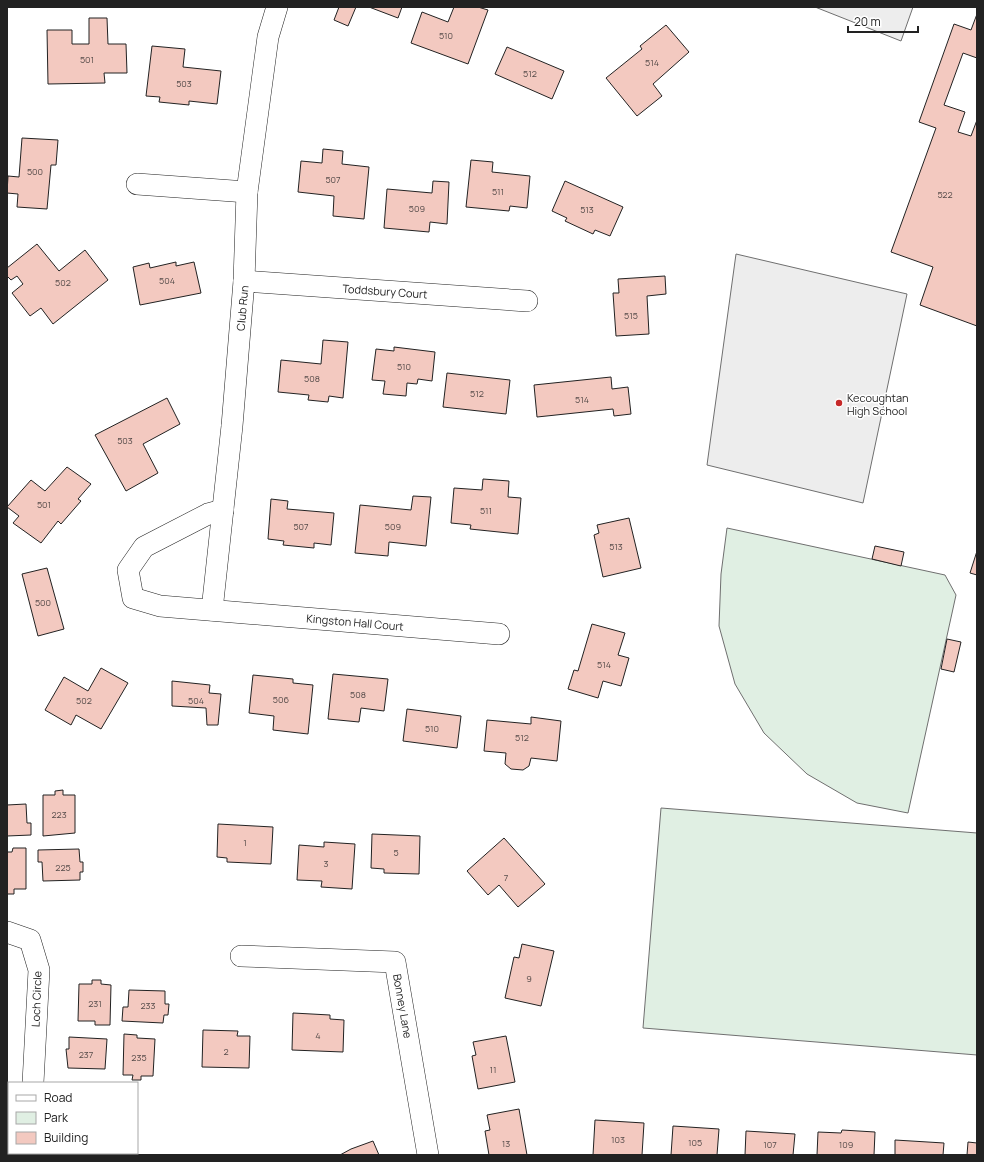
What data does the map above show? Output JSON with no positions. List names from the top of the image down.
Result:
{
  "streets": {
    "street": [
      "Toddsbury Court",
      "Club Run",
      "Kingston Hall Court",
      "Loch Circle",
      "Bonney Lane"
    ]
  },
  "crossings": [
    ["Toddsbury Court", "Club Run"],
    ["Club Run", "Kingston Hall Court"]
  ],
  "places": ["Kecoughtan High School"],
  "house_numbers": [
    "510",
    "501",
    "514",
    "512",
    "503",
    "500",
    "507",
    "511",
    "522",
    "509",
    "513",
    "504",
    "502",
    "515",
    "510",
    "508",
    "512",
    "514",
    "503",
    "501",
    "511",
    "507",
    "509",
    "513",
    "500",
    "514",
    "508",
    "506",
    "502",
    "504",
    "510",
    "512",
    "223",
    "1",
    "5",
    "3",
    "225",
    "7",
    "9",
    "231",
    "233",
    "4",
    "2",
    "237",
    "235",
    "11",
    "103",
    "105",
    "13",
    "107",
    "109"
  ],
  "legend": ["Road", "Park", "Building"],
  "scale_bar": "20 m"
}
